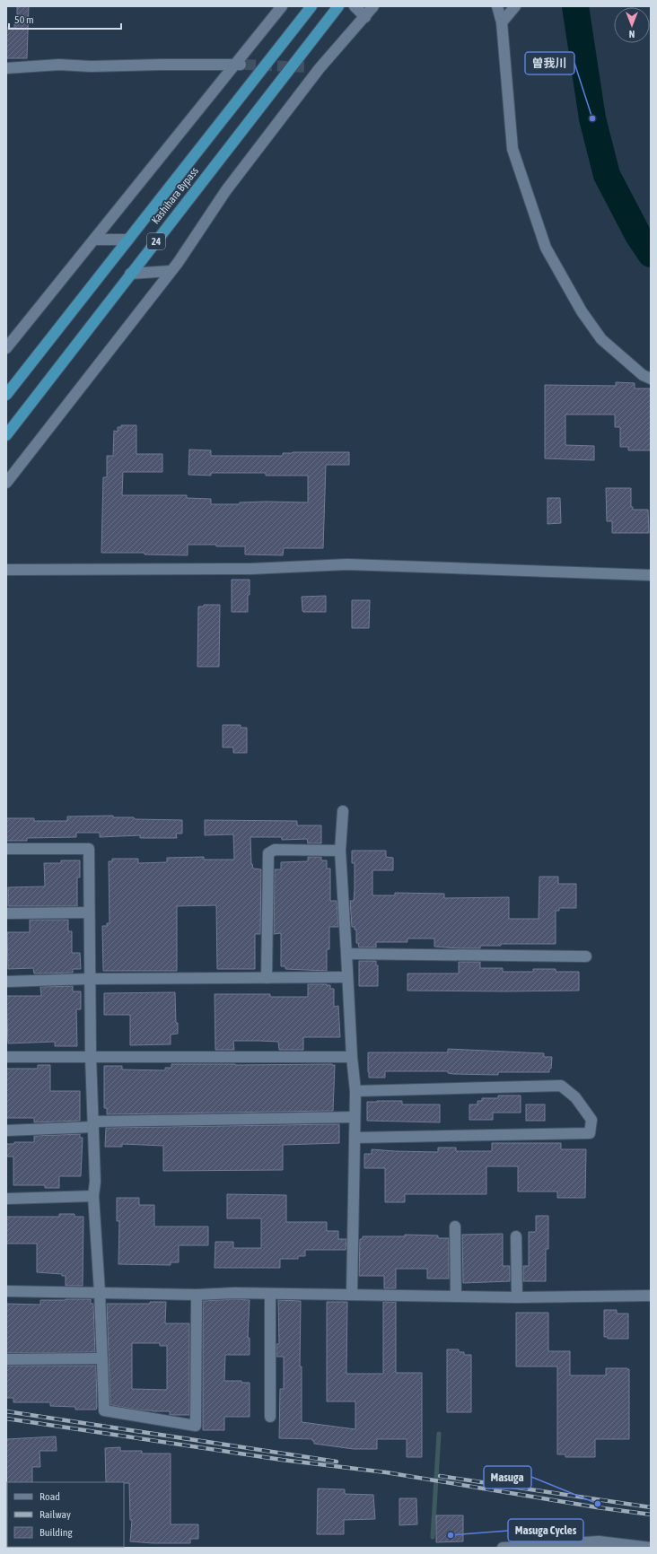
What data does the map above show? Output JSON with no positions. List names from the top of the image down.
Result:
{
  "streets": {
    "highway": ["Kashihara Bypass", "24"]
  },
  "places": ["曽我川", "Masuga", "Masuga Cycles"],
  "legend": ["Road", "Railway", "Building"],
  "scale_bar": "50 m",
  "north": "bottom"
}
